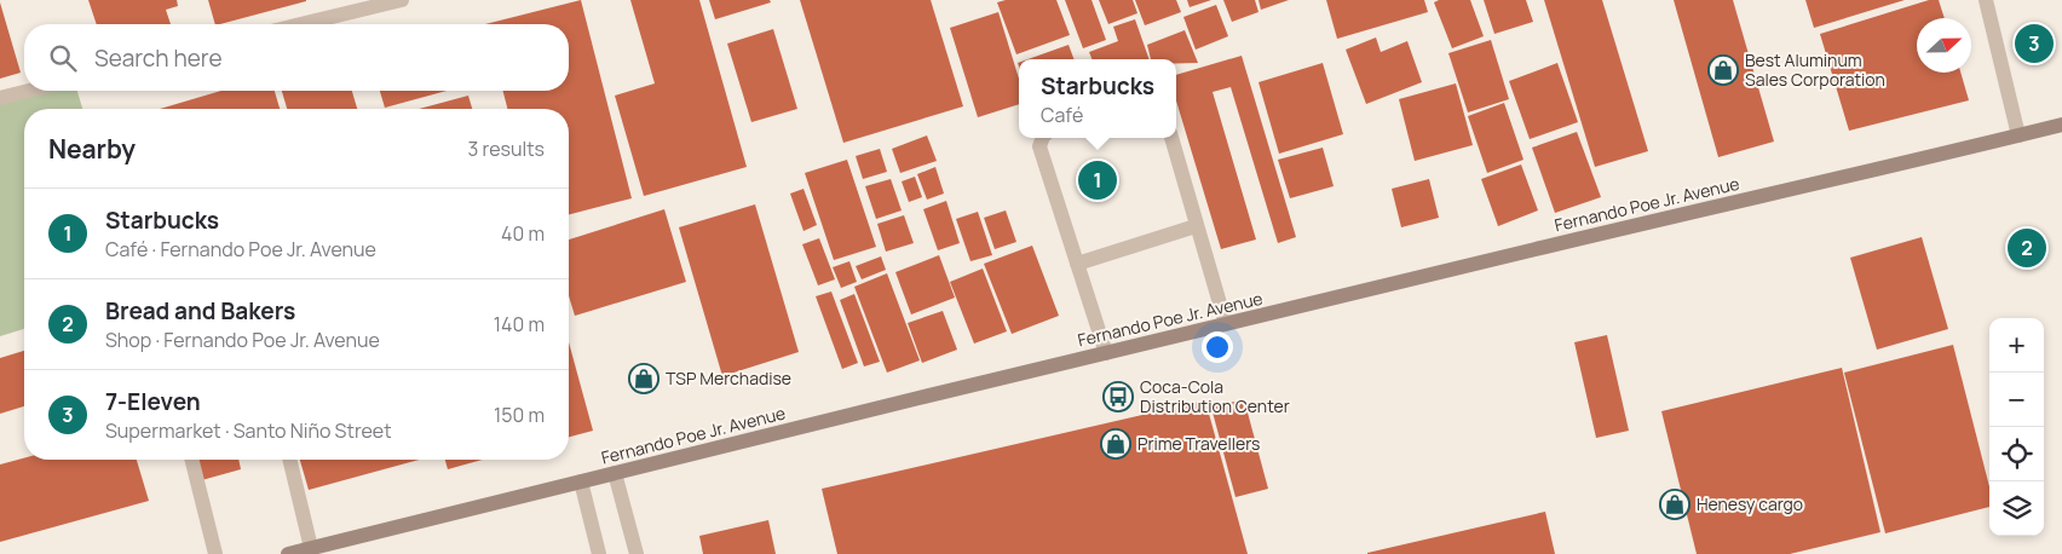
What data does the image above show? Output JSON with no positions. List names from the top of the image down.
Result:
{
  "streets": {
    "main road": ["Fernando Poe Jr. Avenue"]
  },
  "places": {
    "shop": [
      "Best Aluminum Sales Corporation",
      "TSP Merchadise",
      "Prime Travellers",
      "Henesy cargo"
    ],
    "bus stop": ["Coca-Cola Distribution Center"]
  },
  "north": "right",
  "page": {
    "pins": ["3", "1", "2"],
    "search": "Search here",
    "popup": ["Starbucks", "Café"],
    "heading": ["Nearby", "3 results"],
    "list": [
      {
        "mark": "1",
        "name": "Starbucks",
        "note": "Café · Fernando Poe Jr. Avenue",
        "value": "40 m"
      },
      {
        "mark": "2",
        "name": "Bread and Bakers",
        "note": "Shop · Fernando Poe Jr. Avenue",
        "value": "140 m"
      },
      {
        "mark": "3",
        "name": "7-Eleven",
        "note": "Supermarket · Santo Niño Street",
        "value": "150 m"
      }
    ],
    "map_buttons": ["+", "−"]
  }
}
